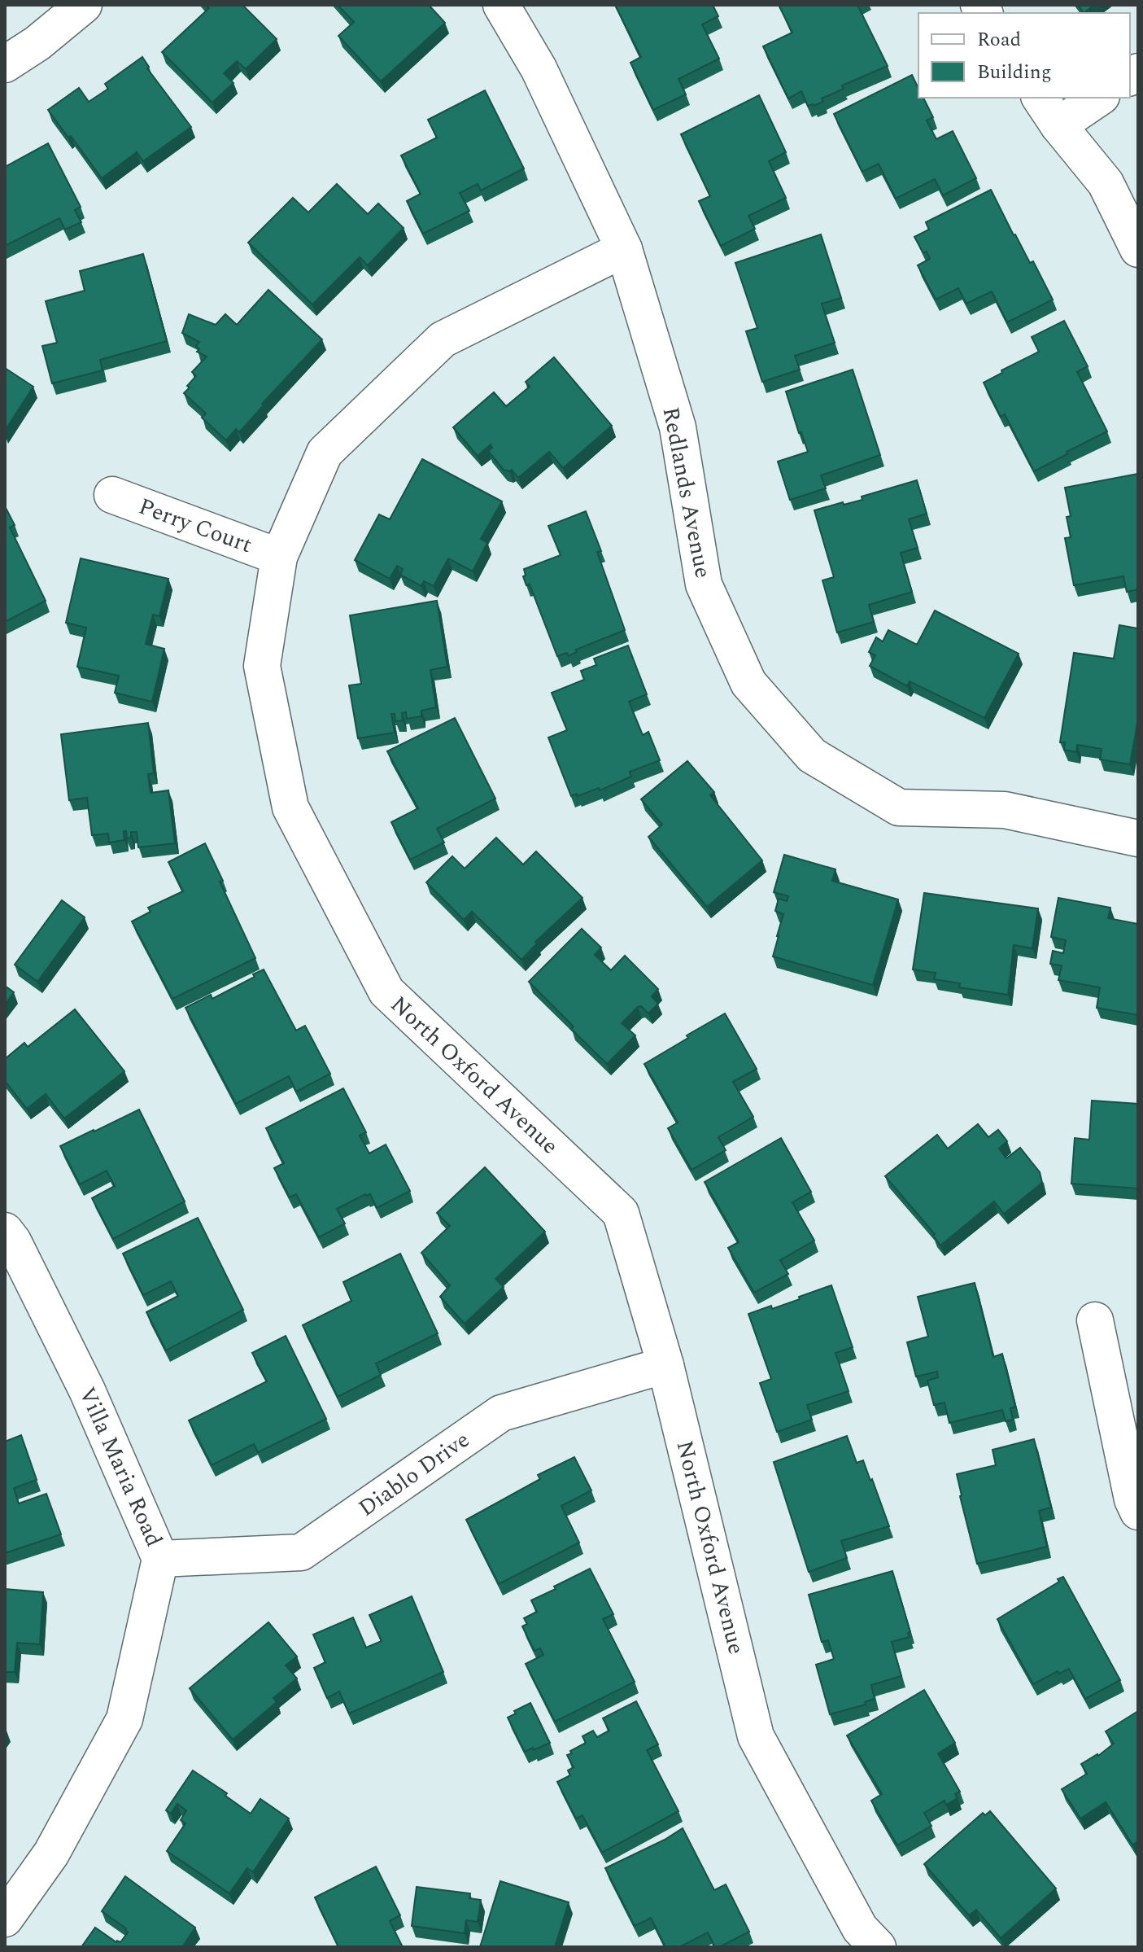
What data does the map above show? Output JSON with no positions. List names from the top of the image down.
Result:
{
  "streets": {
    "street": [
      "Redlands Avenue",
      "Perry Court",
      "North Oxford Avenue",
      "Villa Maria Road",
      "Diablo Drive"
    ]
  },
  "crossings": [
    ["Redlands Avenue", "North Oxford Avenue"],
    ["Perry Court", "North Oxford Avenue"],
    ["North Oxford Avenue", "Diablo Drive"],
    ["Villa Maria Road", "Diablo Drive"]
  ],
  "legend": ["Road", "Building"]
}
